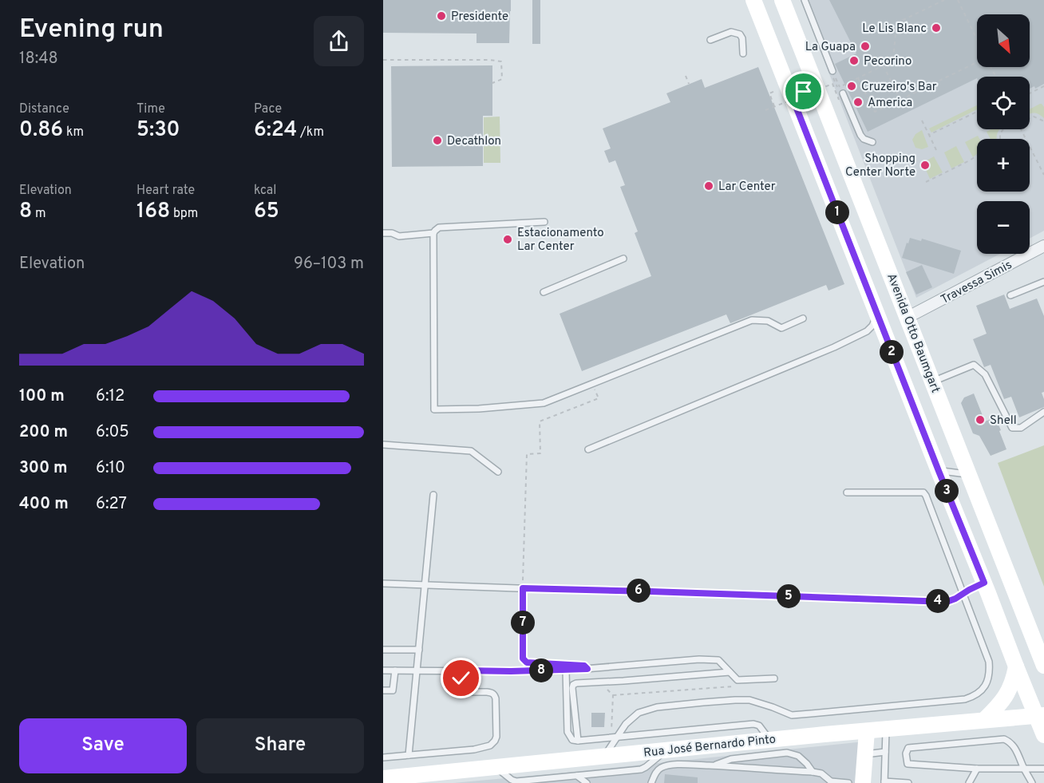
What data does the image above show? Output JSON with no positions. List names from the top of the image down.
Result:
{
  "streets": {
    "main road": ["Avenida Otto Baumgart", "Rua José Bernardo Pinto"],
    "street": ["Travessa Simis"]
  },
  "crossings": [
    ["Travessa Simis", "Avenida Otto Baumgart"]
  ],
  "places": [
    "Presidente",
    "Le Lis Blanc",
    "La Guapa",
    "Pecorino",
    "Cruzeiro's Bar",
    "America",
    "Decathlon",
    "Shopping Center Norte",
    "Lar Center",
    "Estacionamento Lar Center",
    "Shell"
  ],
  "north": "bottom right",
  "page": {
    "heading": ["Evening run", "18:48"],
    "map_buttons": ["+", "−"],
    "stats": [
      ["Distance", "0.86 km"],
      ["Time", "5:30"],
      ["Pace", "6:24 /km"],
      ["Elevation", "8 m"],
      ["Heart rate", "168 bpm"],
      ["kcal", "65"]
    ],
    "pins": [
      "1",
      "2",
      "3",
      "6",
      "5",
      "4",
      "7",
      "8"
    ],
    "chart": ["Elevation", "96–103 m"],
    "list": [
      {
        "name": "100 m",
        "note": "6:12"
      },
      {
        "name": "200 m",
        "note": "6:05"
      },
      {
        "name": "300 m",
        "note": "6:10"
      },
      {
        "name": "400 m",
        "note": "6:27"
      }
    ],
    "buttons": ["Save", "Share"]
  }
}
